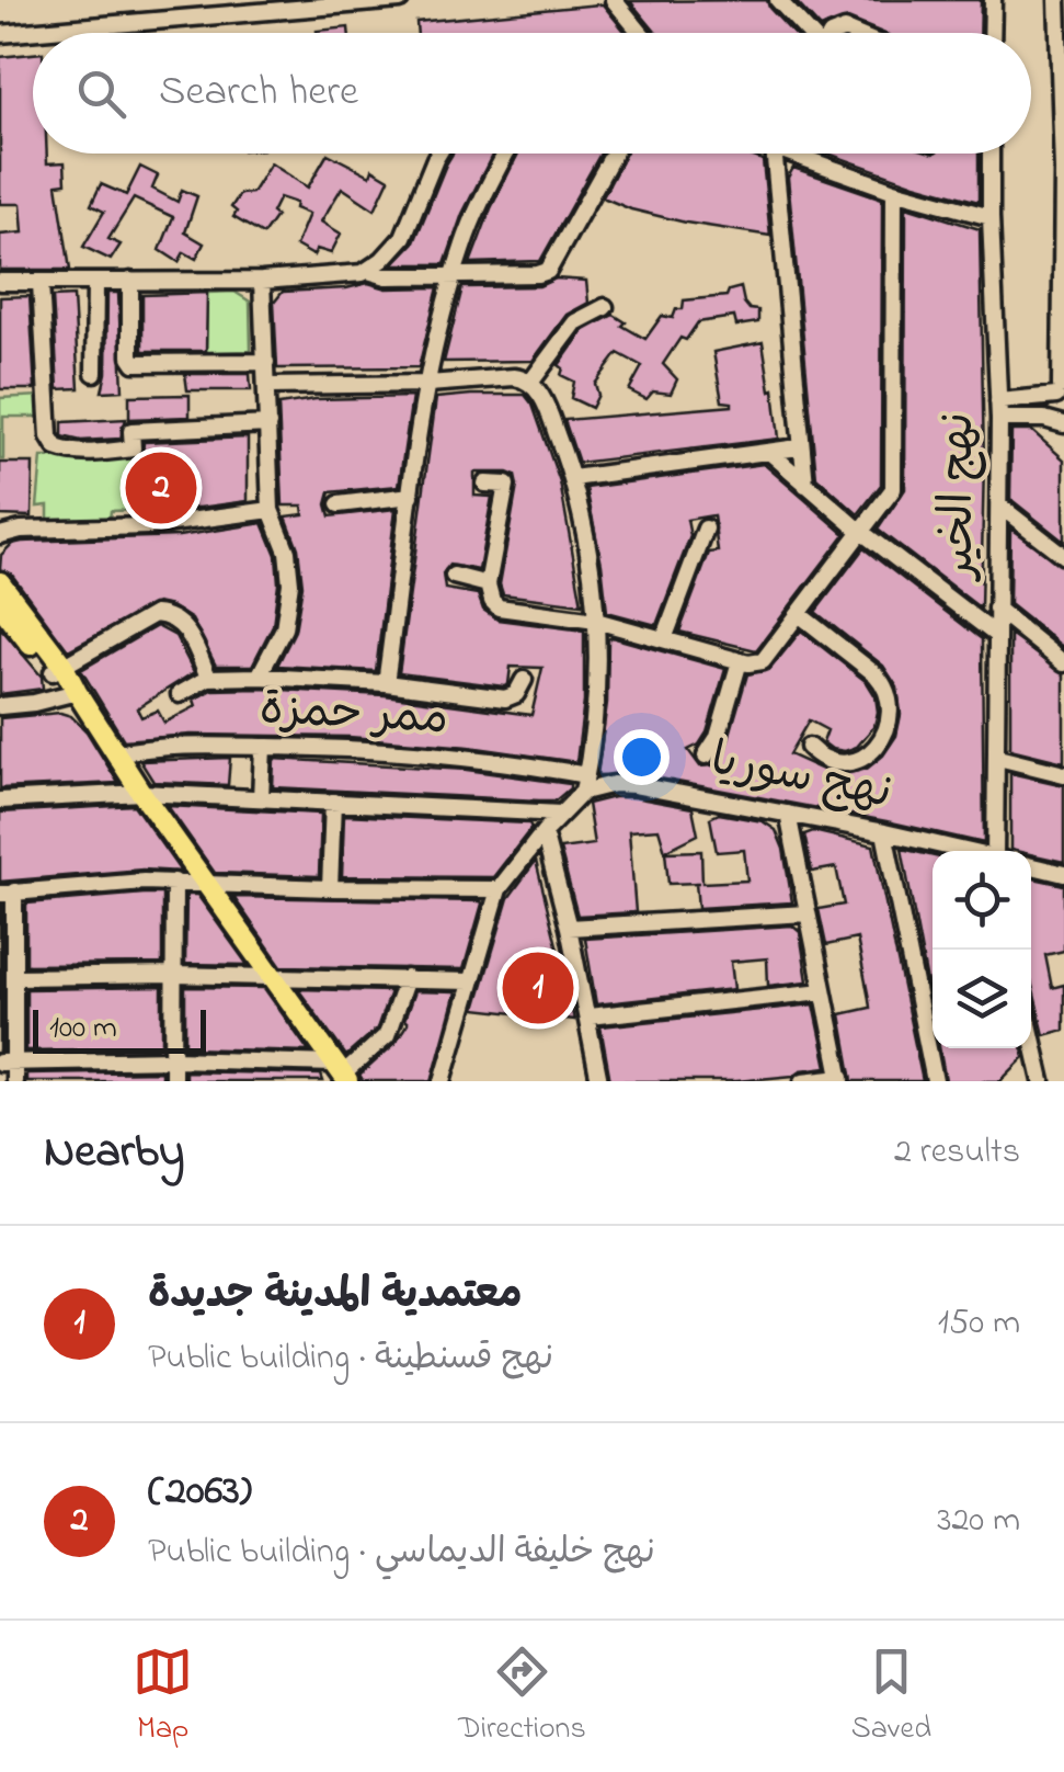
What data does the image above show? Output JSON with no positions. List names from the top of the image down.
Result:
{
  "streets": {
    "street": ["نهج الخير", "ممر حمزة", "نهج سوريا"]
  },
  "crossings": [
    ["ممر حمزة", "نهج سوريا"]
  ],
  "scale_bar": "100 m",
  "page": {
    "search": "Search here",
    "pins": ["2", "1"],
    "scale": "100 m",
    "heading": ["Nearby", "2 results"],
    "list": [
      {
        "mark": "1",
        "name": "معتمدية المدينة جديدة",
        "note": "Public building · نهج قسنطينة",
        "value": "150 m"
      },
      {
        "mark": "2",
        "name": "(2063)",
        "note": "Public building · نهج خليفة الديماسي",
        "value": "320 m"
      }
    ],
    "nav": ["Map", "Directions", "Saved"]
  }
}
